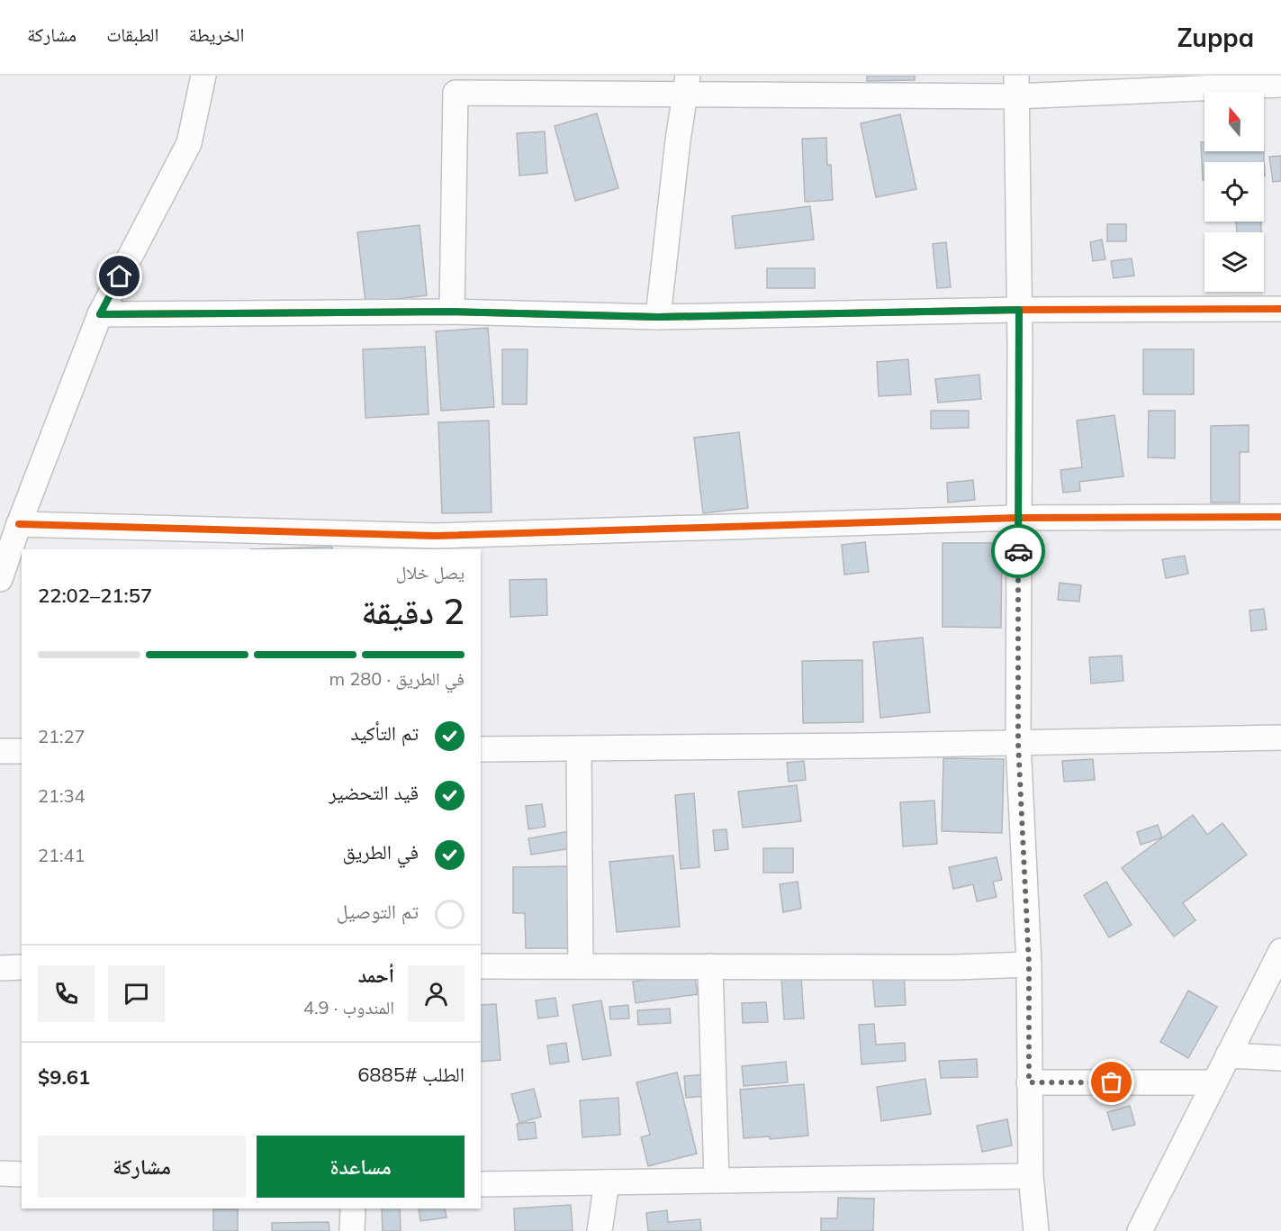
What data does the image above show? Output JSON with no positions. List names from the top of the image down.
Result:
{
  "north": "top",
  "page": {
    "header": "Zuppa",
    "nav": ["الخريطة", "الطبقات", "مشاركة"],
    "heading": ["2 دقيقة", "يصل خلال", "21:57–22:02"],
    "panel": [
      "أحمد",
      "المندوب · 4.9",
      "الطلب #6885",
      "$9.61"
    ],
    "bar": "في الطريق · 280 m",
    "list": [
      ["تم التأكيد", "21:27"],
      ["قيد التحضير", "21:34"],
      ["في الطريق", "21:41"],
      "تم التوصيل"
    ],
    "buttons": ["مساعدة", "مشاركة"]
  }
}
